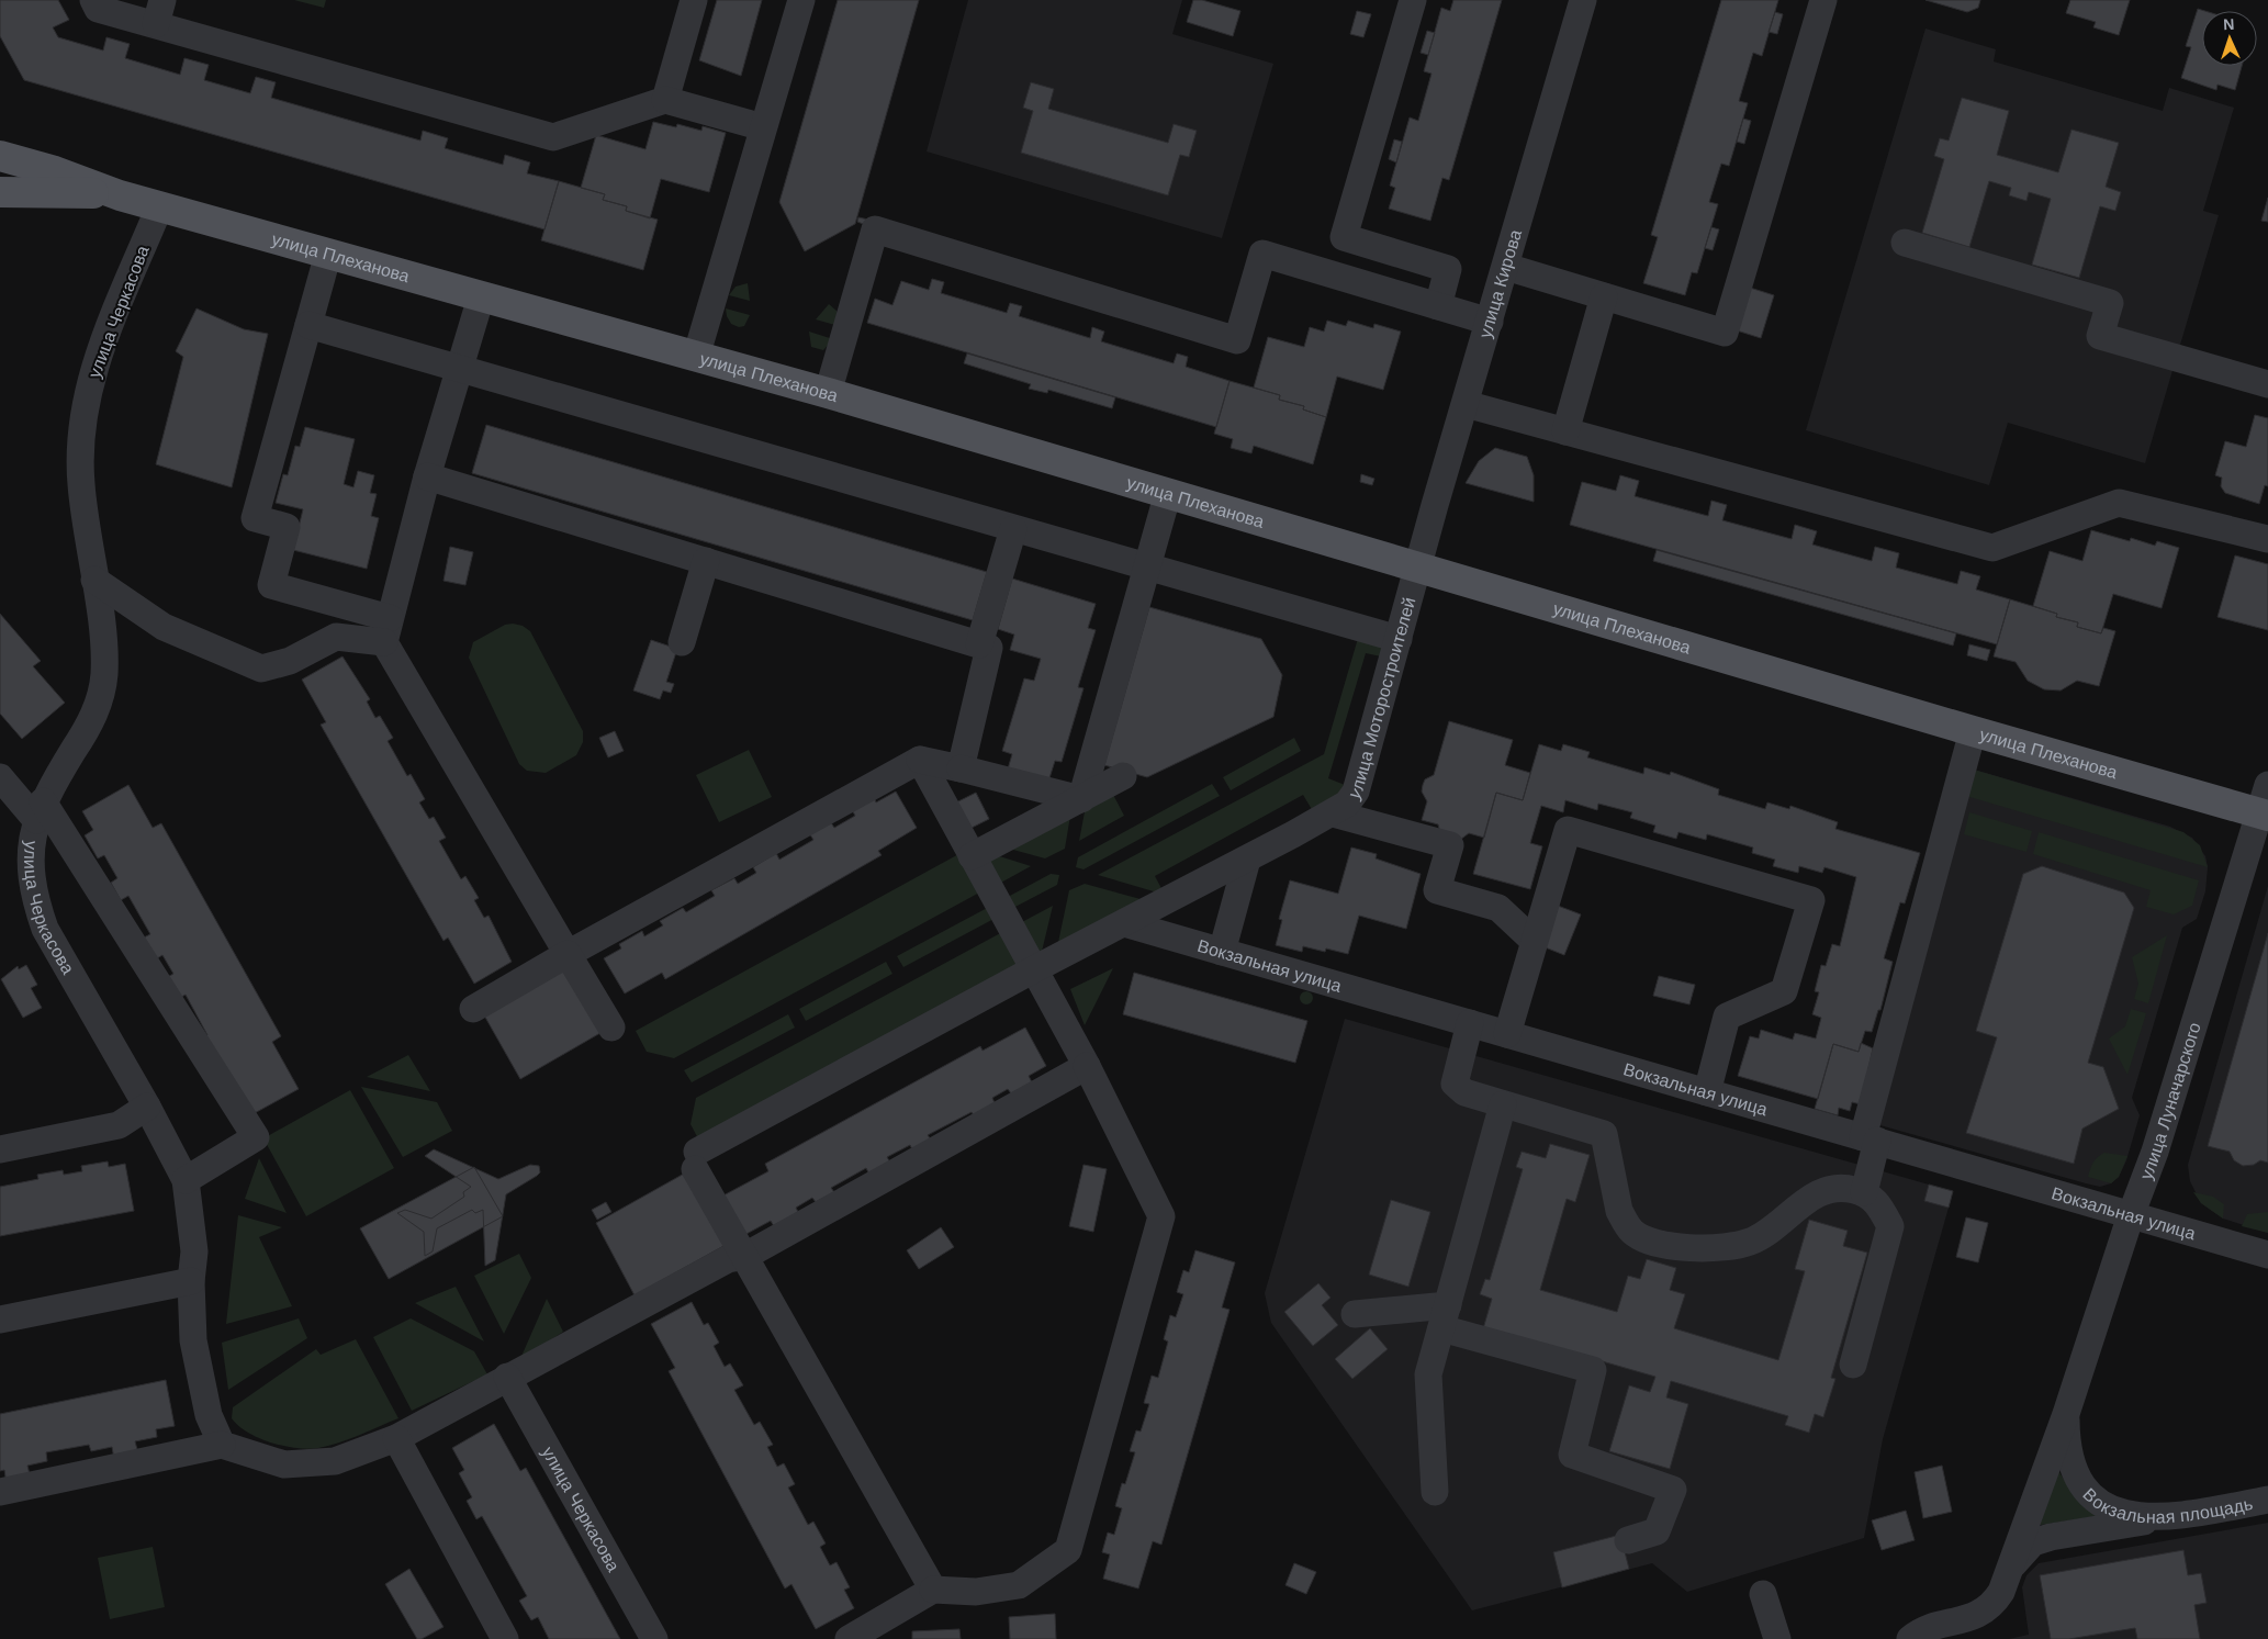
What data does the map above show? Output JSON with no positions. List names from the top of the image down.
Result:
{
  "streets": {
    "main road": ["улица Плеханова"],
    "street": [
      "улица Кирова",
      "улица Черкасова",
      "улица Моторостроителей",
      "Вокзальная улица",
      "улица Луначарского",
      "Вокзальная площадь"
    ]
  },
  "crossings": [
    ["улица Плеханова", "улица Кирова"],
    ["улица Плеханова", "улица Черкасова"],
    ["улица Плеханова", "улица Моторостроителей"],
    ["улица Плеханова", "улица Луначарского"],
    ["улица Кирова", "улица Моторостроителей"],
    ["улица Моторостроителей", "Вокзальная улица"],
    ["Вокзальная улица", "улица Луначарского"],
    ["улица Луначарского", "Вокзальная площадь"]
  ],
  "north": "top"
}
